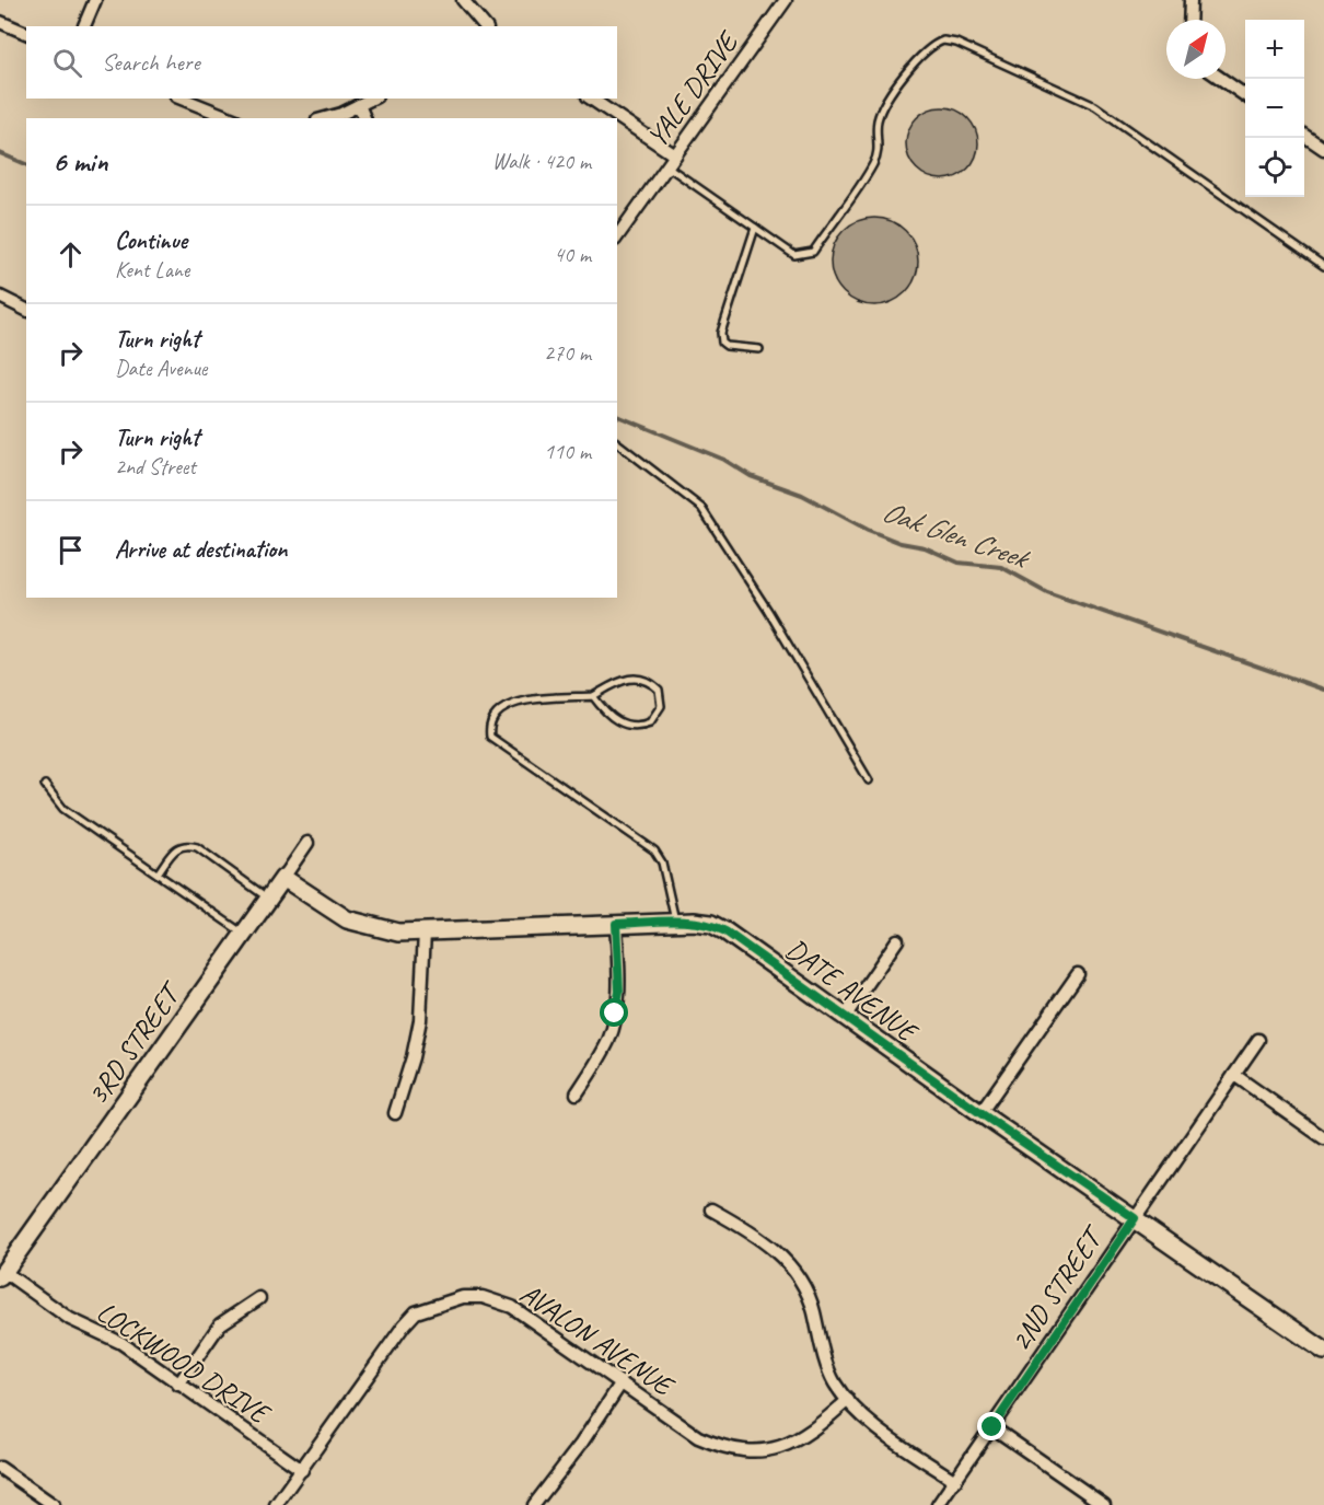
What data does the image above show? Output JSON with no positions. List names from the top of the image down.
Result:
{
  "streets": {
    "street": [
      "YALE DRIVE",
      "DATE AVENUE",
      "3RD STREET",
      "2ND STREET",
      "AVALON AVENUE",
      "LOCKWOOD DRIVE"
    ]
  },
  "crossings": [
    ["DATE AVENUE", "3RD STREET"],
    ["DATE AVENUE", "2ND STREET"],
    ["3RD STREET", "LOCKWOOD DRIVE"],
    ["AVALON AVENUE", "LOCKWOOD DRIVE"]
  ],
  "water": ["Oak Glen Creek"],
  "north": "top right",
  "page": {
    "map_buttons": ["+", "−"],
    "search": "Search here",
    "heading": ["6 min", "Walk · 420 m"],
    "list": [
      ["Continue", "Kent Lane", "40 m"],
      ["Turn right", "Date Avenue", "270 m"],
      ["Turn right", "2nd Street", "110 m"],
      "Arrive at destination"
    ]
  }
}
